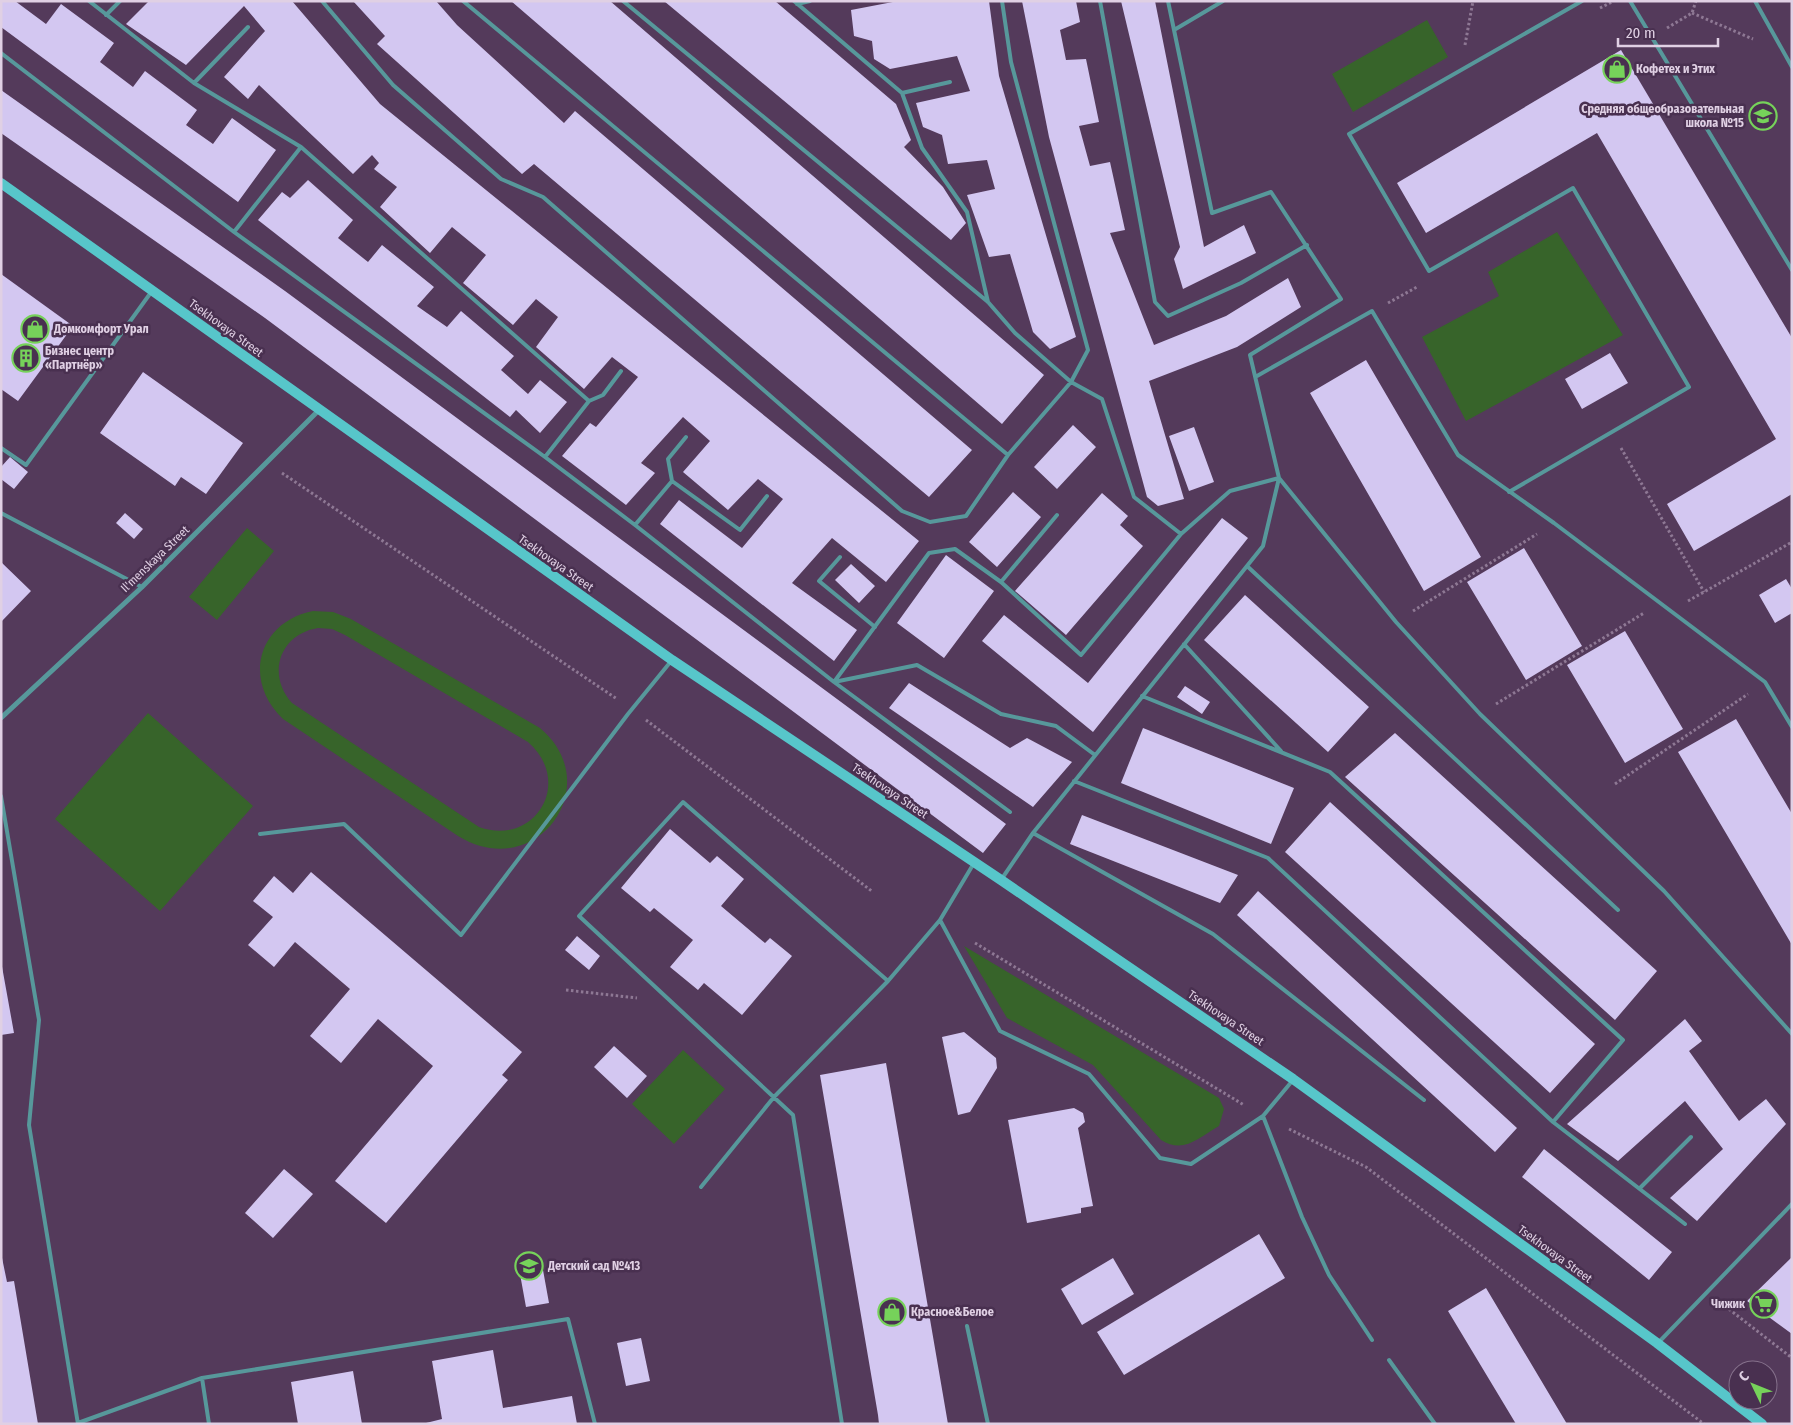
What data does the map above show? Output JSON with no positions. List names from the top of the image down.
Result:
{
  "streets": {
    "main road": ["Tsekhovaya Street"],
    "street": ["Il'menskaya Street"]
  },
  "crossings": [
    ["Tsekhovaya Street", "Il'menskaya Street"]
  ],
  "places": {
    "shop": ["Кофетех и Этих", "Домкомфорт Урал", "Красное&Белое"],
    "school or university": ["Средняя общеобразовательная школа №15", "Детский сад №413"],
    "building": ["Бизнес центр «Партнёр»"],
    "supermarket": ["Чижик"]
  },
  "scale_bar": "20 m",
  "north": "top left"
}
